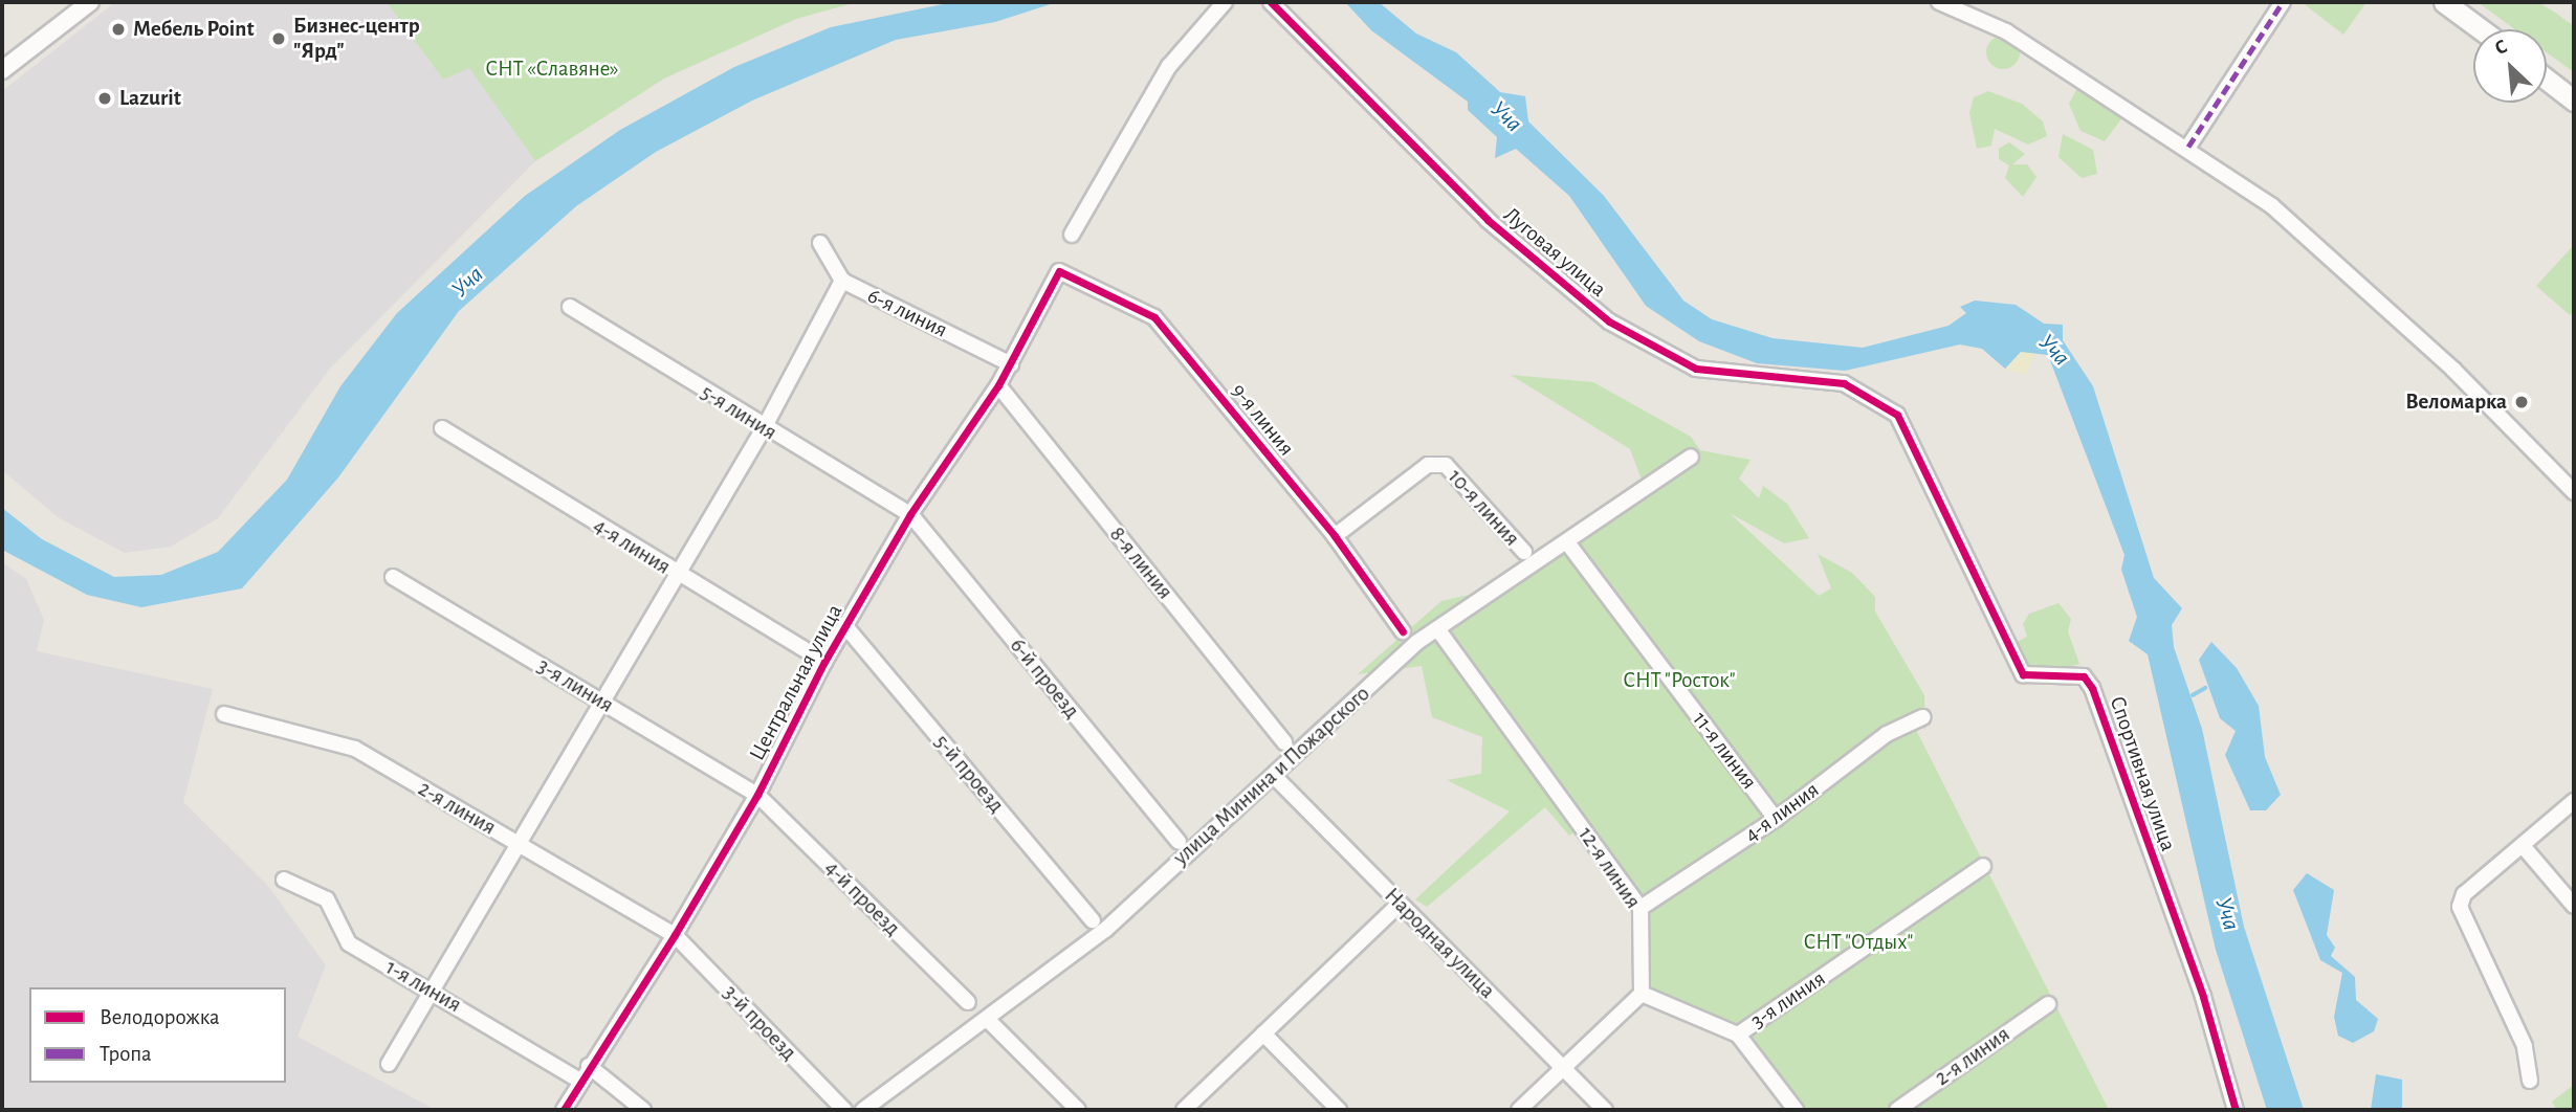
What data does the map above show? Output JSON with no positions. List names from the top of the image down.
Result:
{
  "streets": {
    "street": [
      "Луговая улица",
      "6-я линия",
      "5-я линия",
      "9-я линия",
      "10-я линия",
      "4-я линия",
      "8-я линия",
      "6-й проезд",
      "Центральная улица",
      "3-я линия",
      "11-я линия",
      "5-й проезд",
      "Спортивная улица",
      "улица Минина и Пожарского",
      "2-я линия",
      "12-я линия",
      "4-й проезд",
      "Народная улица",
      "1-я линия",
      "3-й проезд"
    ]
  },
  "crossings": [
    ["Луговая улица", "Спортивная улица"],
    ["6-я линия", "Центральная улица"],
    ["5-я линия", "6-й проезд"],
    ["5-я линия", "Центральная улица"],
    ["9-я линия", "10-я линия"],
    ["9-я линия", "Центральная улица"],
    ["4-я линия", "Центральная улица"],
    ["4-я линия", "11-я линия"],
    ["4-я линия", "12-я линия"],
    ["8-я линия", "Центральная улица"],
    ["6-й проезд", "Центральная улица"],
    ["Центральная улица", "3-я линия"],
    ["Центральная улица", "5-й проезд"],
    ["Центральная улица", "2-я линия"],
    ["Центральная улица", "4-й проезд"],
    ["Центральная улица", "1-я линия"],
    ["Центральная улица", "3-й проезд"],
    ["3-я линия", "4-й проезд"],
    ["11-я линия", "улица Минина и Пожарского"],
    ["улица Минина и Пожарского", "12-я линия"],
    ["улица Минина и Пожарского", "Народная улица"],
    ["2-я линия", "3-й проезд"]
  ],
  "water": ["Уча"],
  "parks": ["СНТ «Славяне»", "СНТ \"Росток\"", "СНТ \"Отдых\""],
  "places": [
    "Мебель Point",
    "Бизнес-центр \"Ярд\"",
    "Lazurit",
    "Веломарка"
  ],
  "legend": ["Велодорожка", "Тропа"],
  "north": "top left"
}
